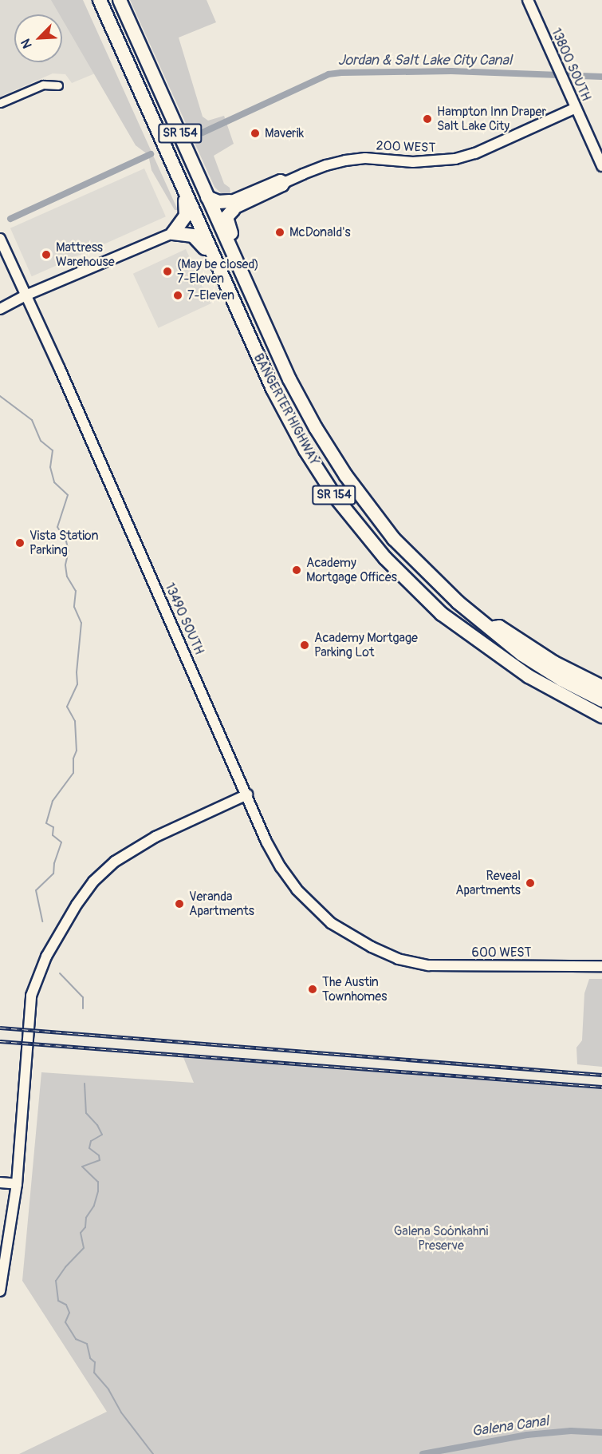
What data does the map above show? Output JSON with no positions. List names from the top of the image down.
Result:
{
  "streets": {
    "highway": ["SR 154", "BANGERTER HIGHWAY"],
    "street": [
      "13800 SOUTH",
      "200 WEST",
      "13490 SOUTH",
      "600 WEST"
    ]
  },
  "crossings": [
    ["13800 SOUTH", "200 WEST"],
    ["13490 SOUTH", "600 WEST"]
  ],
  "water": ["Jordan & Salt Lake City Canal", "Galena Canal"],
  "parks": ["Galena Soónkahni Preserve"],
  "places": [
    "Hampton Inn Draper Salt Lake City",
    "Maverik",
    "McDonald's",
    "Mattress Warehouse",
    "(May be closed) 7-Eleven",
    "7-Eleven",
    "Vista Station Parking",
    "Academy Mortgage Offices",
    "Academy Mortgage Parking Lot",
    "Reveal Apartments",
    "Veranda Apartments",
    "The Austin Townhomes"
  ],
  "north": "bottom left"
}
